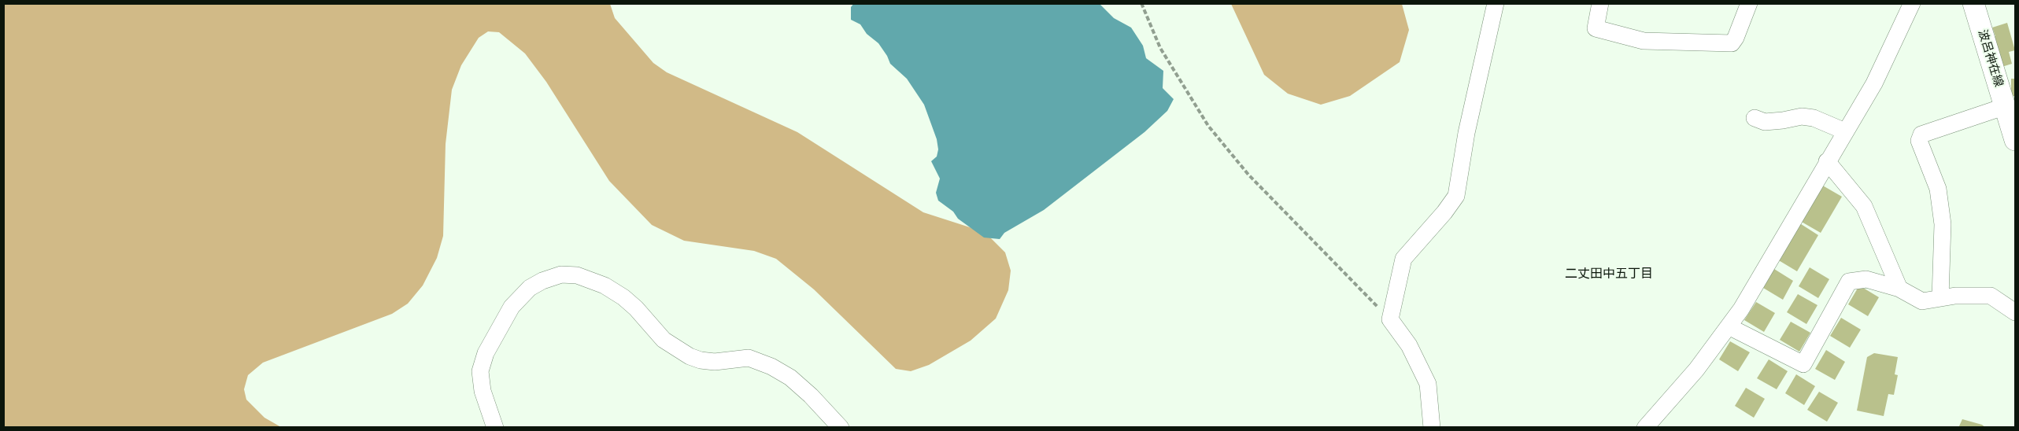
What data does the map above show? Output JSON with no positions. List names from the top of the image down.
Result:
{
  "streets": {
    "main road": ["波呂神在線"]
  },
  "districts": ["二丈田中五丁目"]
}
